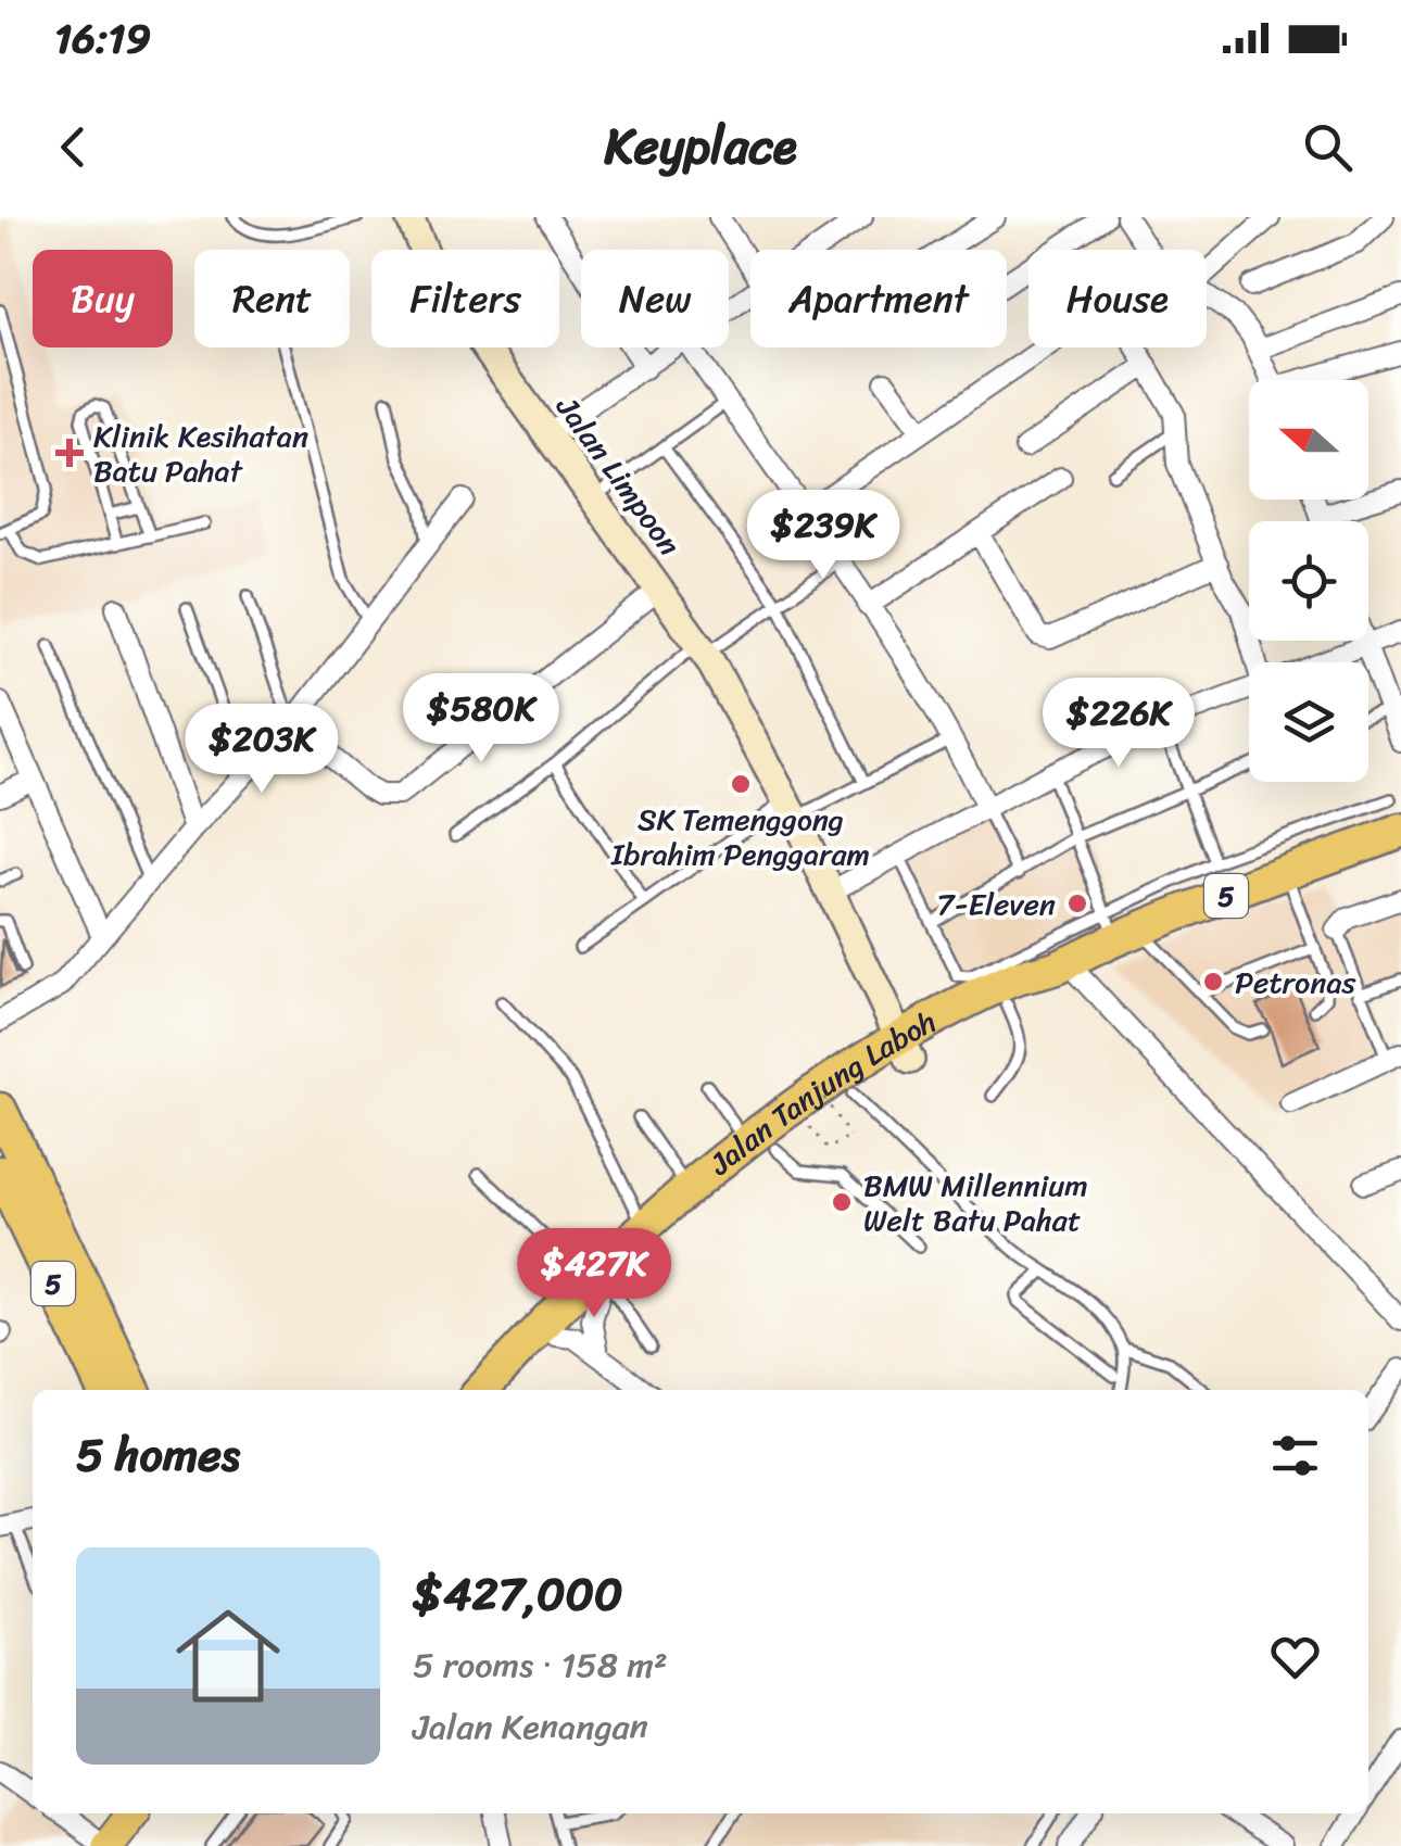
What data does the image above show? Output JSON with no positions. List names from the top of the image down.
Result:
{
  "streets": {
    "highway": ["5", "Jalan Tanjung Laboh"],
    "street": ["Jalan Limpoon"]
  },
  "crossings": [
    ["Jalan Limpoon", "Jalan Tanjung Laboh"]
  ],
  "places": {
    "health": ["Klinik Kesihatan Batu Pahat"],
    "other": [
      "SK Temenggong Ibrahim Penggaram",
      "7-Eleven",
      "Petronas",
      "BMW Millennium Welt Batu Pahat"
    ]
  },
  "north": "left",
  "page": {
    "status": "16:19",
    "header": "Keyplace",
    "chip": [
      "Buy",
      "Rent",
      "Filters",
      "New",
      "Apartment",
      "House"
    ],
    "price": [
      "$239K",
      "$580K",
      "$226K",
      "$203K",
      "$427K"
    ],
    "heading": "5 homes",
    "list": [
      {
        "name": "$427,000",
        "note": "5 rooms · 158 m² · Jalan Kenangan"
      }
    ]
  }
}
